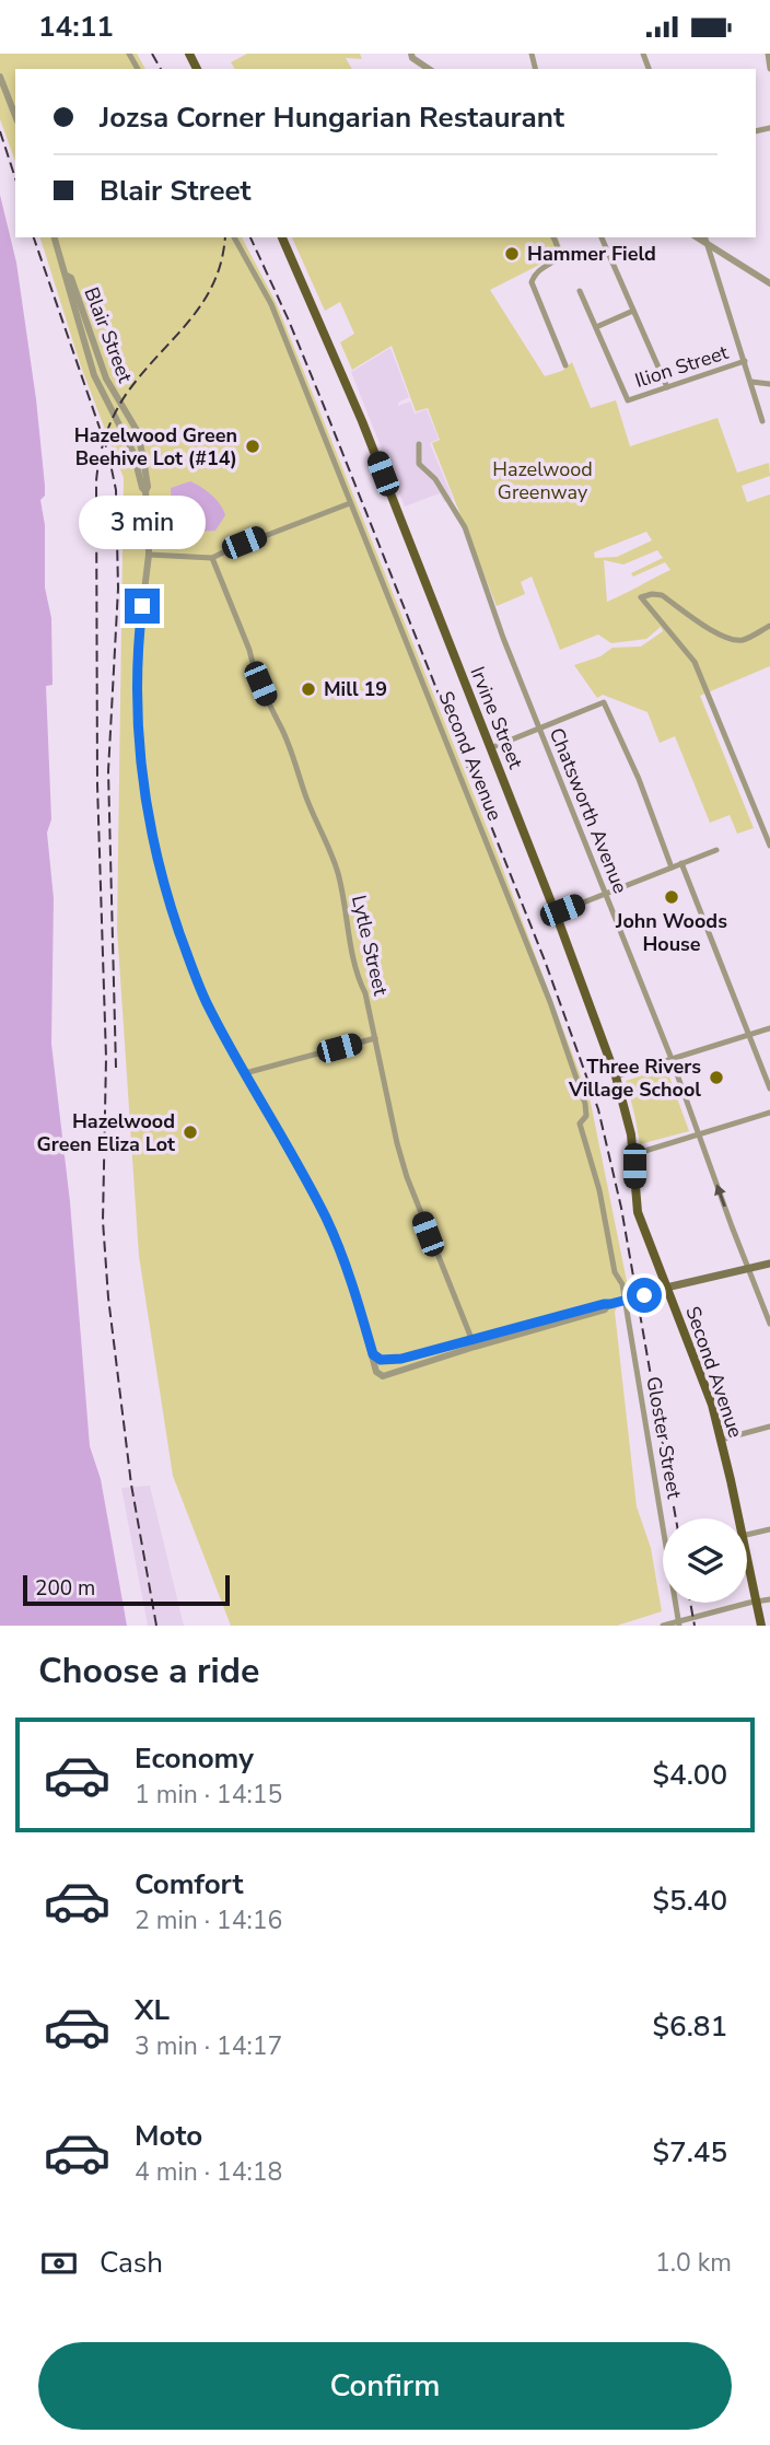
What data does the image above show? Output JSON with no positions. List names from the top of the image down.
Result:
{
  "streets": {
    "main road": ["Irvine Street", "Second Avenue"],
    "street": [
      "Blair Street",
      "Ilion Street",
      "Chatsworth Avenue",
      "Lytle Street",
      "Gloster Street"
    ]
  },
  "crossings": [
    ["Blair Street", "Lytle Street"],
    ["Irvine Street", "Second Avenue"],
    ["Second Avenue", "Gloster Street"]
  ],
  "parks": ["Hazelwood Greenway"],
  "places": [
    "Hammer Field",
    "Hazelwood Green Beehive Lot (#14)",
    "Mill 19",
    "John Woods House",
    "Three Rivers Village School",
    "Hazelwood Green Eliza Lot"
  ],
  "scale_bar": "200 m",
  "page": {
    "status": "14:11",
    "banner": ["Jozsa Corner Hungarian Restaurant", "Blair Street"],
    "bubble": "3 min",
    "scale": "200 m",
    "heading": "Choose a ride",
    "list": [
      {
        "name": "Economy",
        "note": "1 min · 14:15",
        "value": "$4.00"
      },
      {
        "name": "Comfort",
        "note": "2 min · 14:16",
        "value": "$5.40"
      },
      {
        "name": "XL",
        "note": "3 min · 14:17",
        "value": "$6.81"
      },
      {
        "name": "Moto",
        "note": "4 min · 14:18",
        "value": "$7.45"
      }
    ],
    "pay": ["Cash", "1.0 km"],
    "buttons": "Confirm"
  }
}
